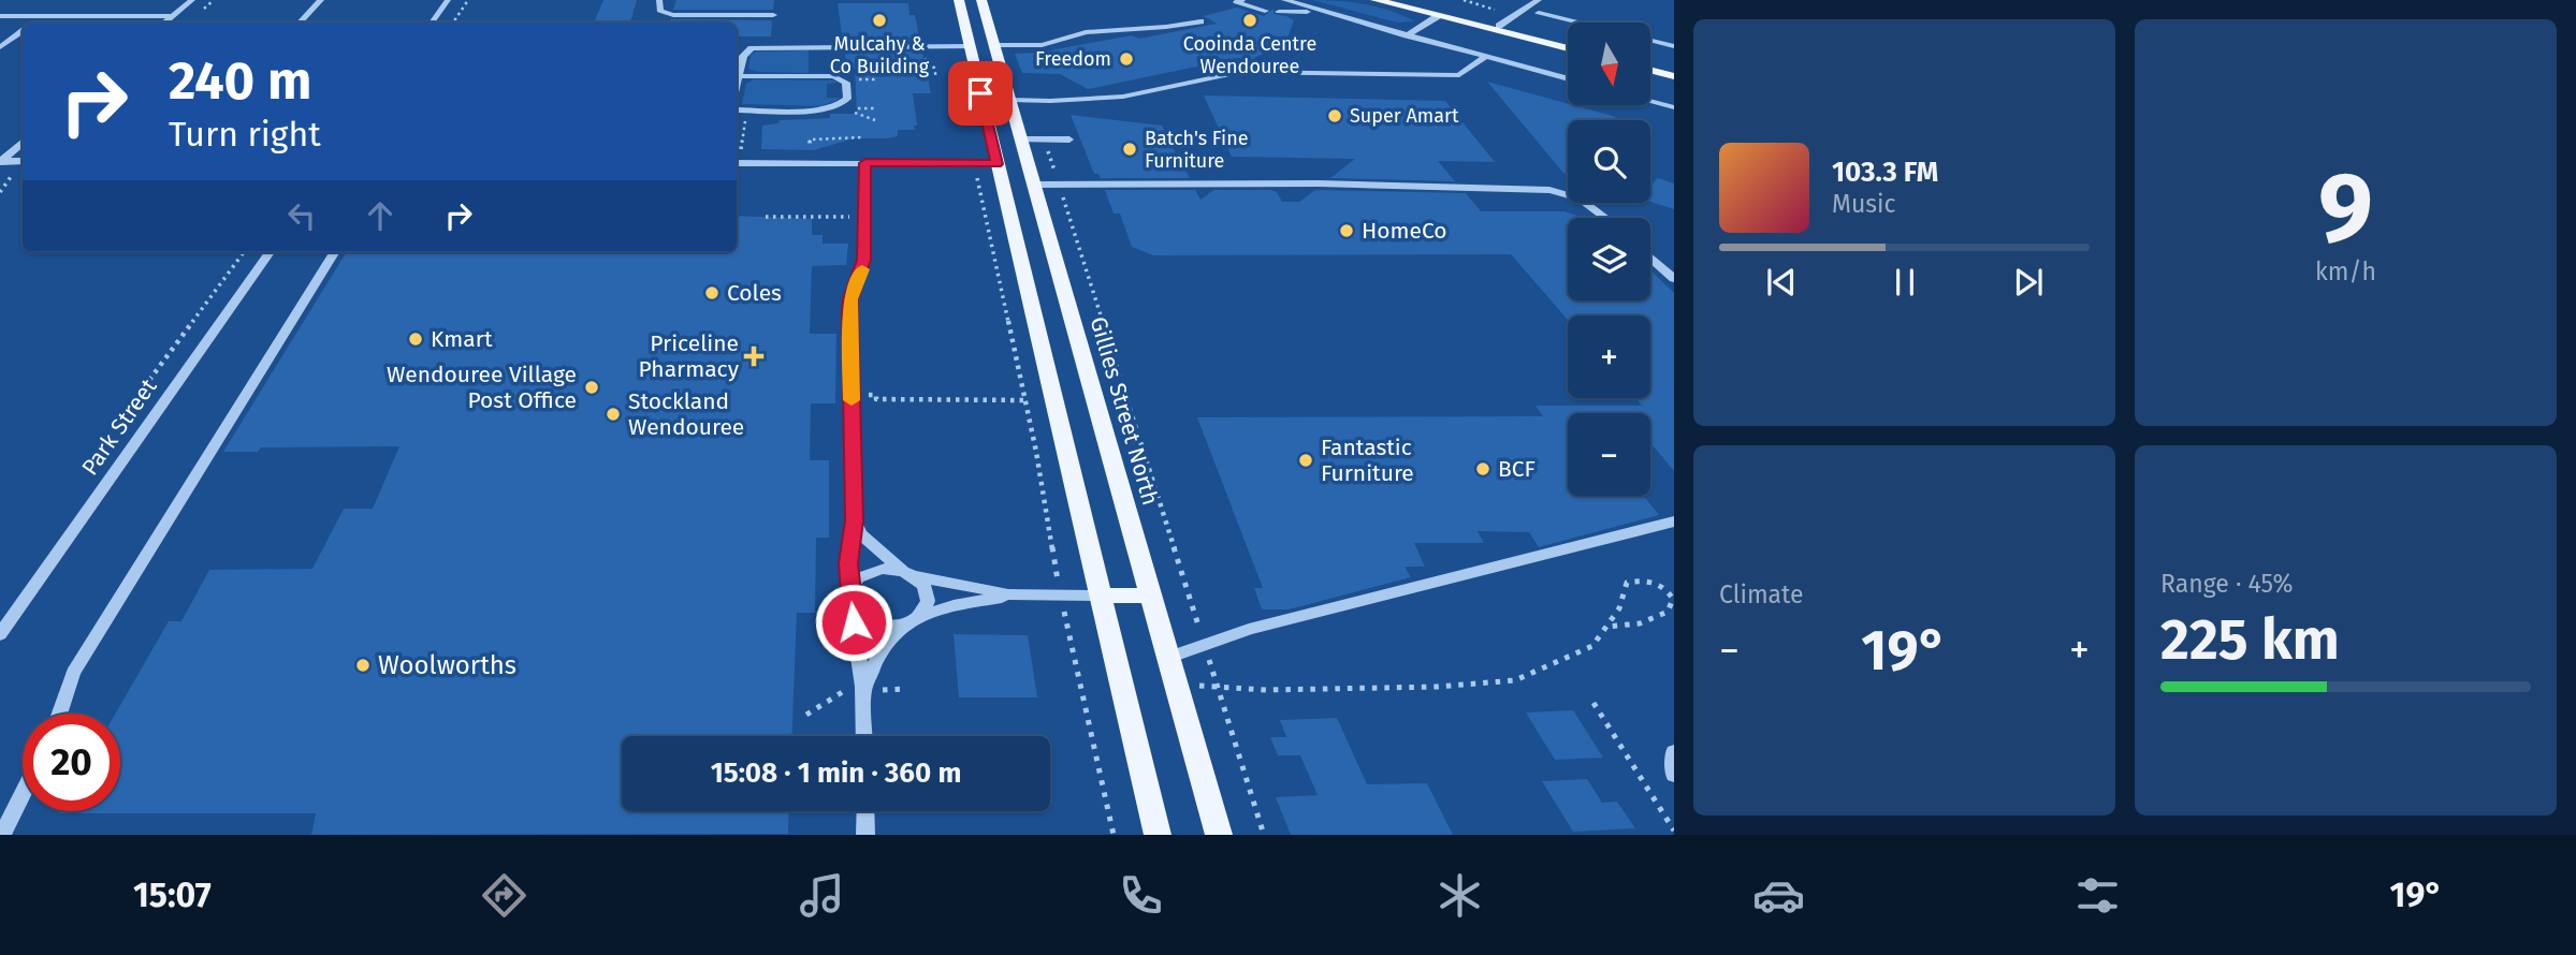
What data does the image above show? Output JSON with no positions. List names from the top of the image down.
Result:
{
  "streets": {
    "main road": ["Gillies Street North"],
    "street": ["Park Street"]
  },
  "places": {
    "other": [
      "Mulcahy & Co Building",
      "Cooinda Centre Wendouree",
      "Freedom",
      "Super Amart",
      "Batch's Fine Furniture",
      "HomeCo",
      "Coles",
      "Kmart",
      "Wendouree Village Post Office",
      "Stockland Wendouree",
      "Fantastic Furniture",
      "BCF",
      "Woolworths"
    ],
    "health": ["Priceline Pharmacy"]
  },
  "north": "bottom",
  "page": {
    "tile": [
      ["9", "km/h"],
      "Climate",
      ["Range · 45%", "225 km"]
    ],
    "map_buttons": ["+", "−"],
    "turn": ["240 m", "Turn right"],
    "song": ["103.3 FM", "Music"],
    "heat": ["−", "19°", "+"],
    "limit": "20",
    "trip": "15:08 · 1 min · 360 m",
    "tabs": ["15:07", "19°"]
  }
}
